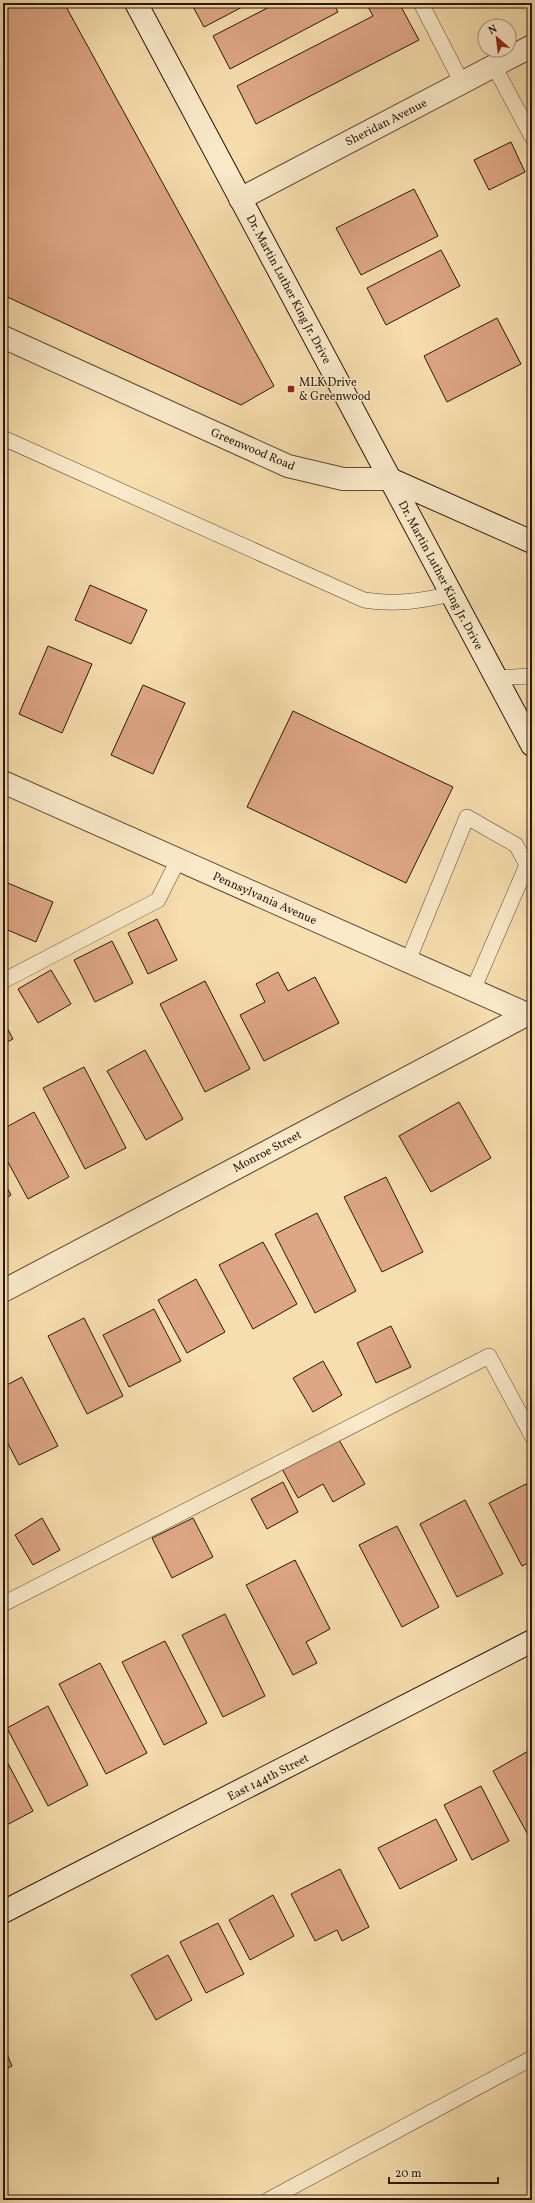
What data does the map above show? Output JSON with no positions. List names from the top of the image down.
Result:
{
  "streets": {
    "street": [
      "Sheridan Avenue",
      "Dr. Martin Luther King Jr. Drive",
      "Greenwood Road",
      "Pennsylvania Avenue",
      "Monroe Street",
      "East 144th Street"
    ]
  },
  "crossings": [
    ["Sheridan Avenue", "Dr. Martin Luther King Jr. Drive"],
    ["Dr. Martin Luther King Jr. Drive", "Greenwood Road"],
    ["Pennsylvania Avenue", "Monroe Street"]
  ],
  "places": {
    "transit": ["MLK Drive & Greenwood"]
  },
  "scale_bar": "20 m",
  "north": "top left"
}
